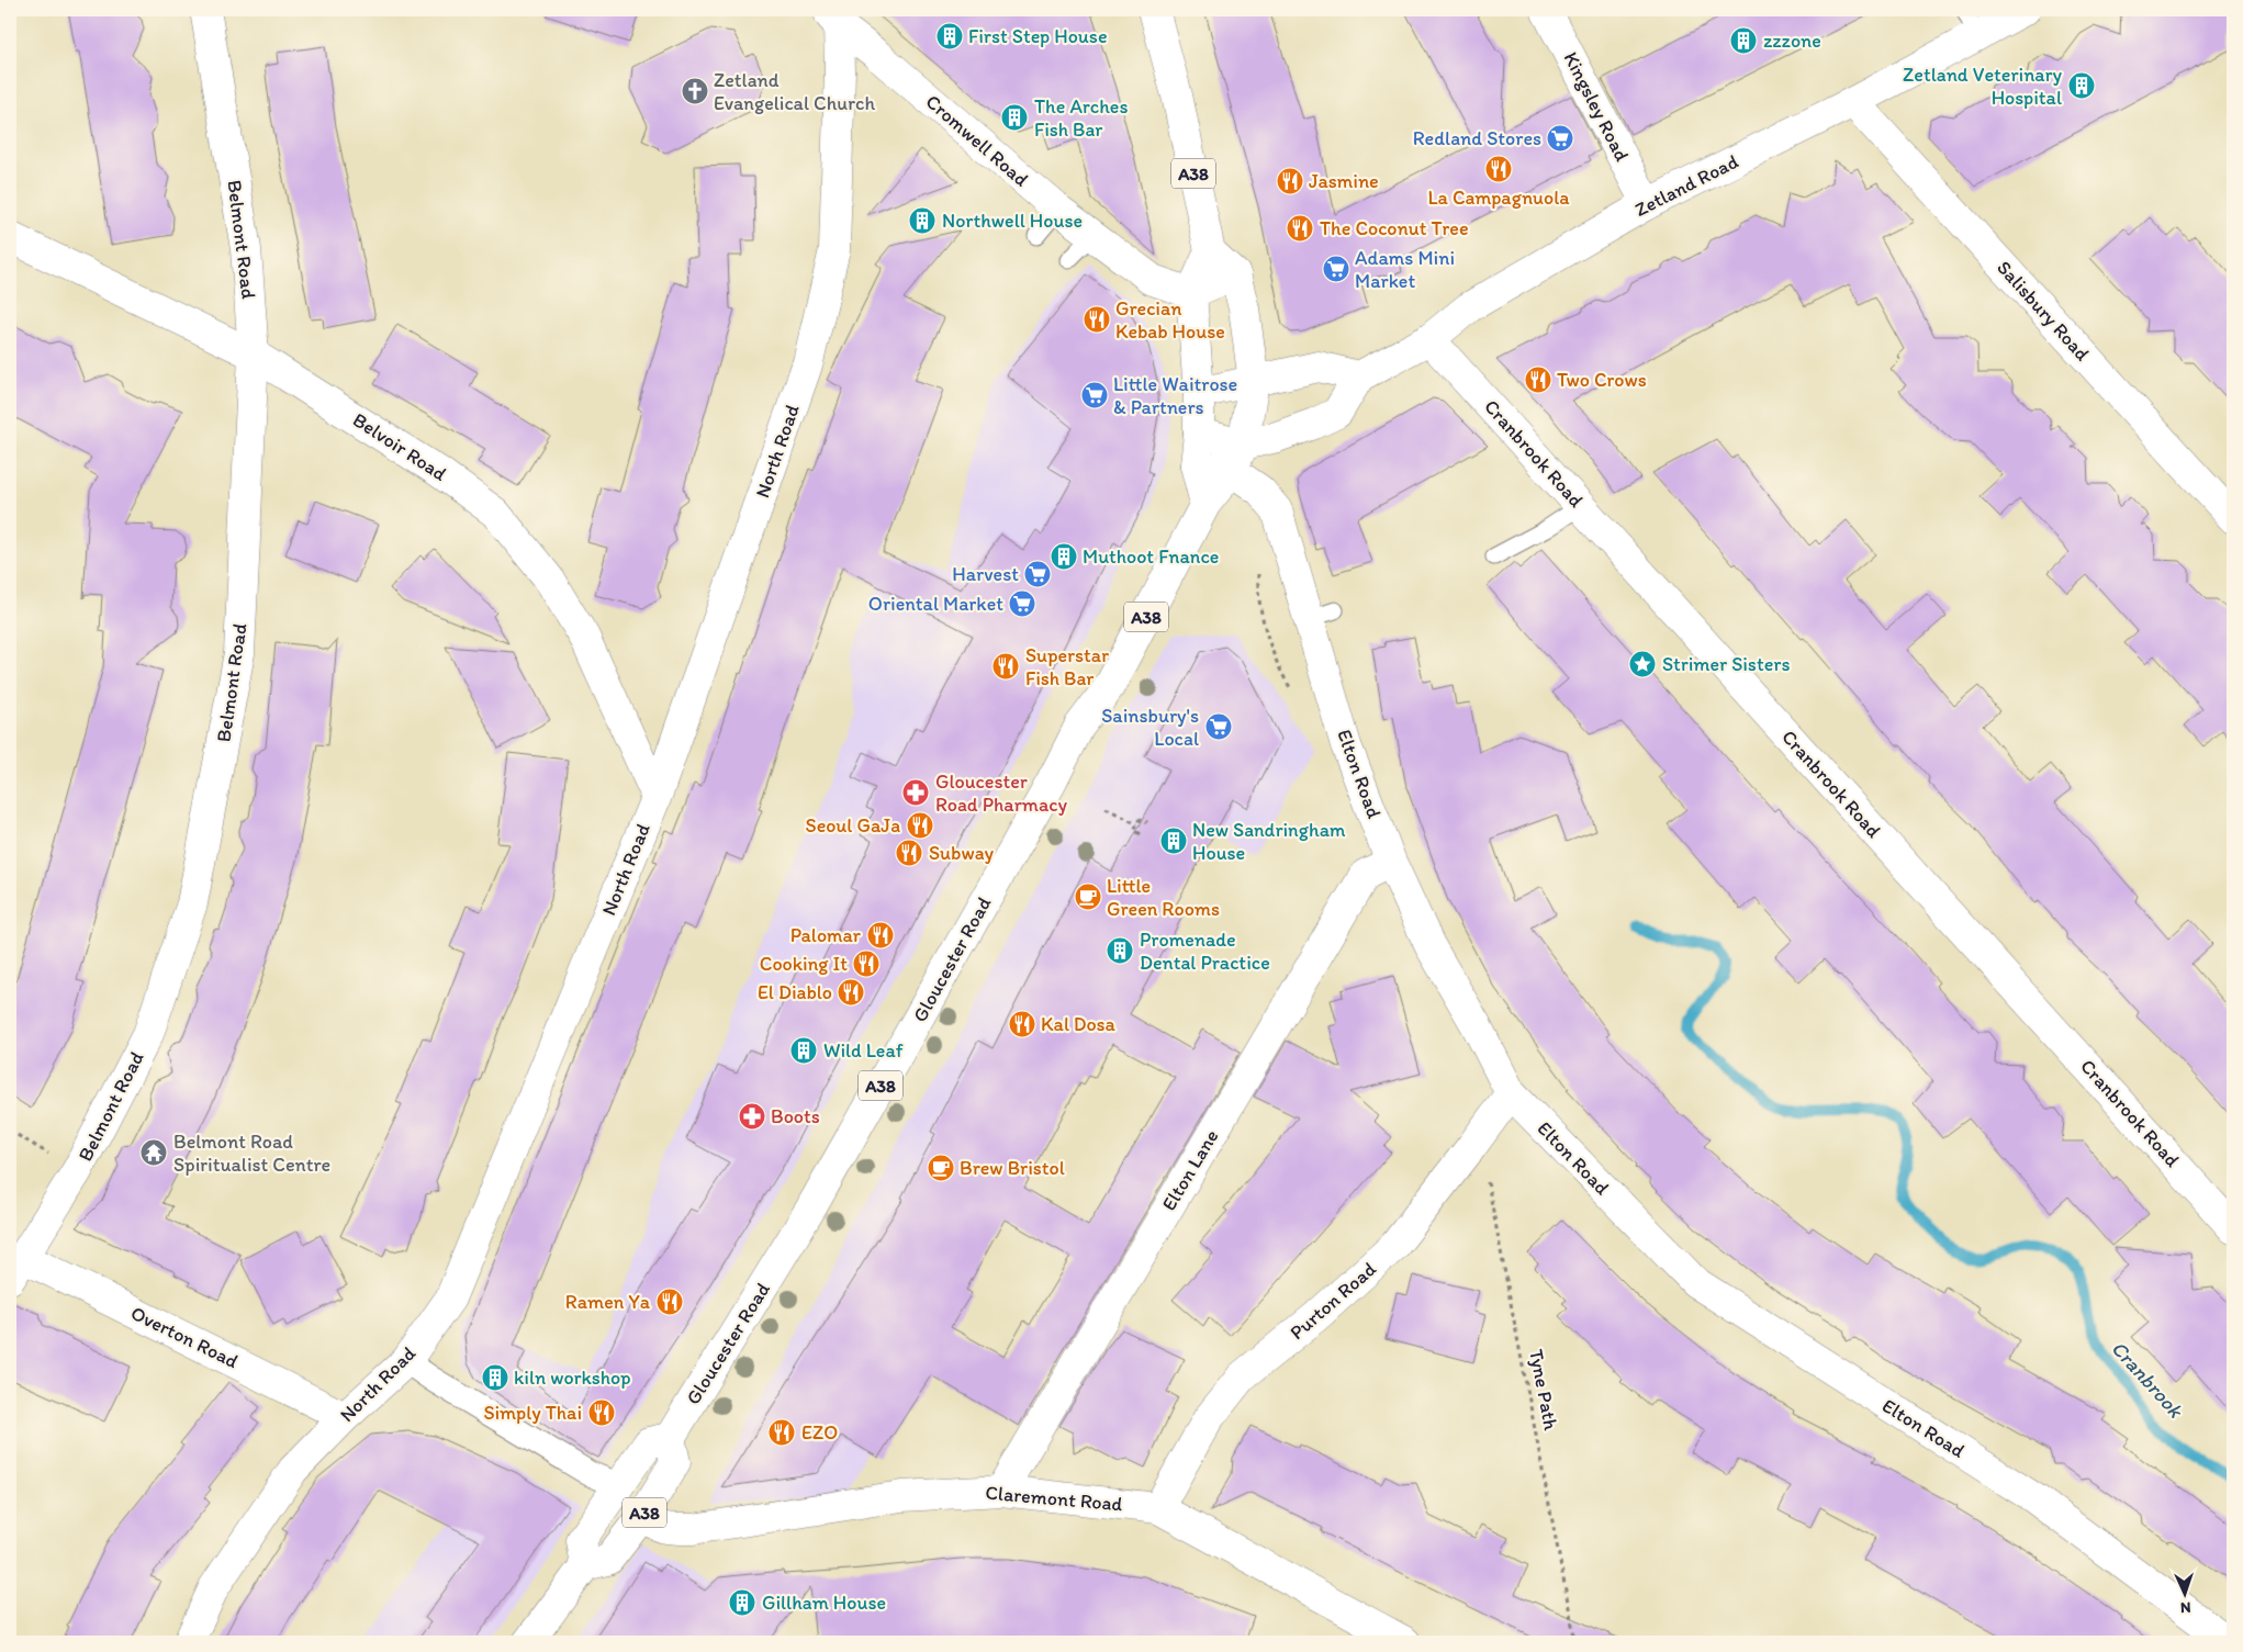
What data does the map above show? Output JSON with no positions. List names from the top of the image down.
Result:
{
  "streets": {
    "street": [
      "Kingsley Road",
      "Cromwell Road",
      "A38",
      "Zetland Road",
      "Belmont Road",
      "Salisbury Road",
      "Belvoir Road",
      "North Road",
      "Cranbrook Road",
      "Elton Road",
      "Gloucester Road",
      "Elton Lane",
      "Purton Road",
      "Overton Road",
      "Claremont Road"
    ],
    "path": ["Tyne Path"]
  },
  "crossings": [
    ["Kingsley Road", "Zetland Road"],
    ["Cromwell Road", "North Road"],
    ["A38", "Elton Road"],
    ["A38", "Gloucester Road"],
    ["A38", "Claremont Road"],
    ["Zetland Road", "Salisbury Road"],
    ["Zetland Road", "Cranbrook Road"],
    ["Belmont Road", "Belvoir Road"],
    ["Belmont Road", "Overton Road"],
    ["Belvoir Road", "North Road"],
    ["North Road", "Overton Road"],
    ["Elton Road", "Gloucester Road"],
    ["Elton Road", "Elton Lane"],
    ["Elton Road", "Purton Road"],
    ["Elton Lane", "Claremont Road"],
    ["Purton Road", "Tyne Path"],
    ["Purton Road", "Claremont Road"]
  ],
  "water": ["Cranbrook"],
  "places": {
    "building": [
      "First Step House",
      "zzzone",
      "Zetland Veterinary Hospital",
      "The Arches Fish Bar",
      "Northwell House",
      "Muthoot Fnance",
      "New Sandringham House",
      "Promenade Dental Practice",
      "Wild Leaf",
      "kiln workshop",
      "Gillham House"
    ],
    "church": ["Zetland Evangelical Church"],
    "supermarket": [
      "Redland Stores",
      "Adams Mini Market",
      "Little Waitrose & Partners",
      "Harvest",
      "Oriental Market",
      "Sainsbury's Local"
    ],
    "restaurant": [
      "La Campagnuola",
      "Jasmine",
      "The Coconut Tree",
      "Grecian Kebab House",
      "Two Crows",
      "Superstar Fish Bar",
      "Seoul GaJa",
      "Subway",
      "Palomar",
      "Cooking It",
      "El Diablo",
      "Kal Dosa",
      "Ramen Ya",
      "Simply Thai",
      "EZO"
    ],
    "place": ["Strimer Sisters"],
    "pharmacy": ["Gloucester Road Pharmacy", "Boots"],
    "cafe": ["Little Green Rooms", "Brew Bristol"],
    "temple": ["Belmont Road Spiritualist Centre"]
  },
  "north": "bottom"
}
